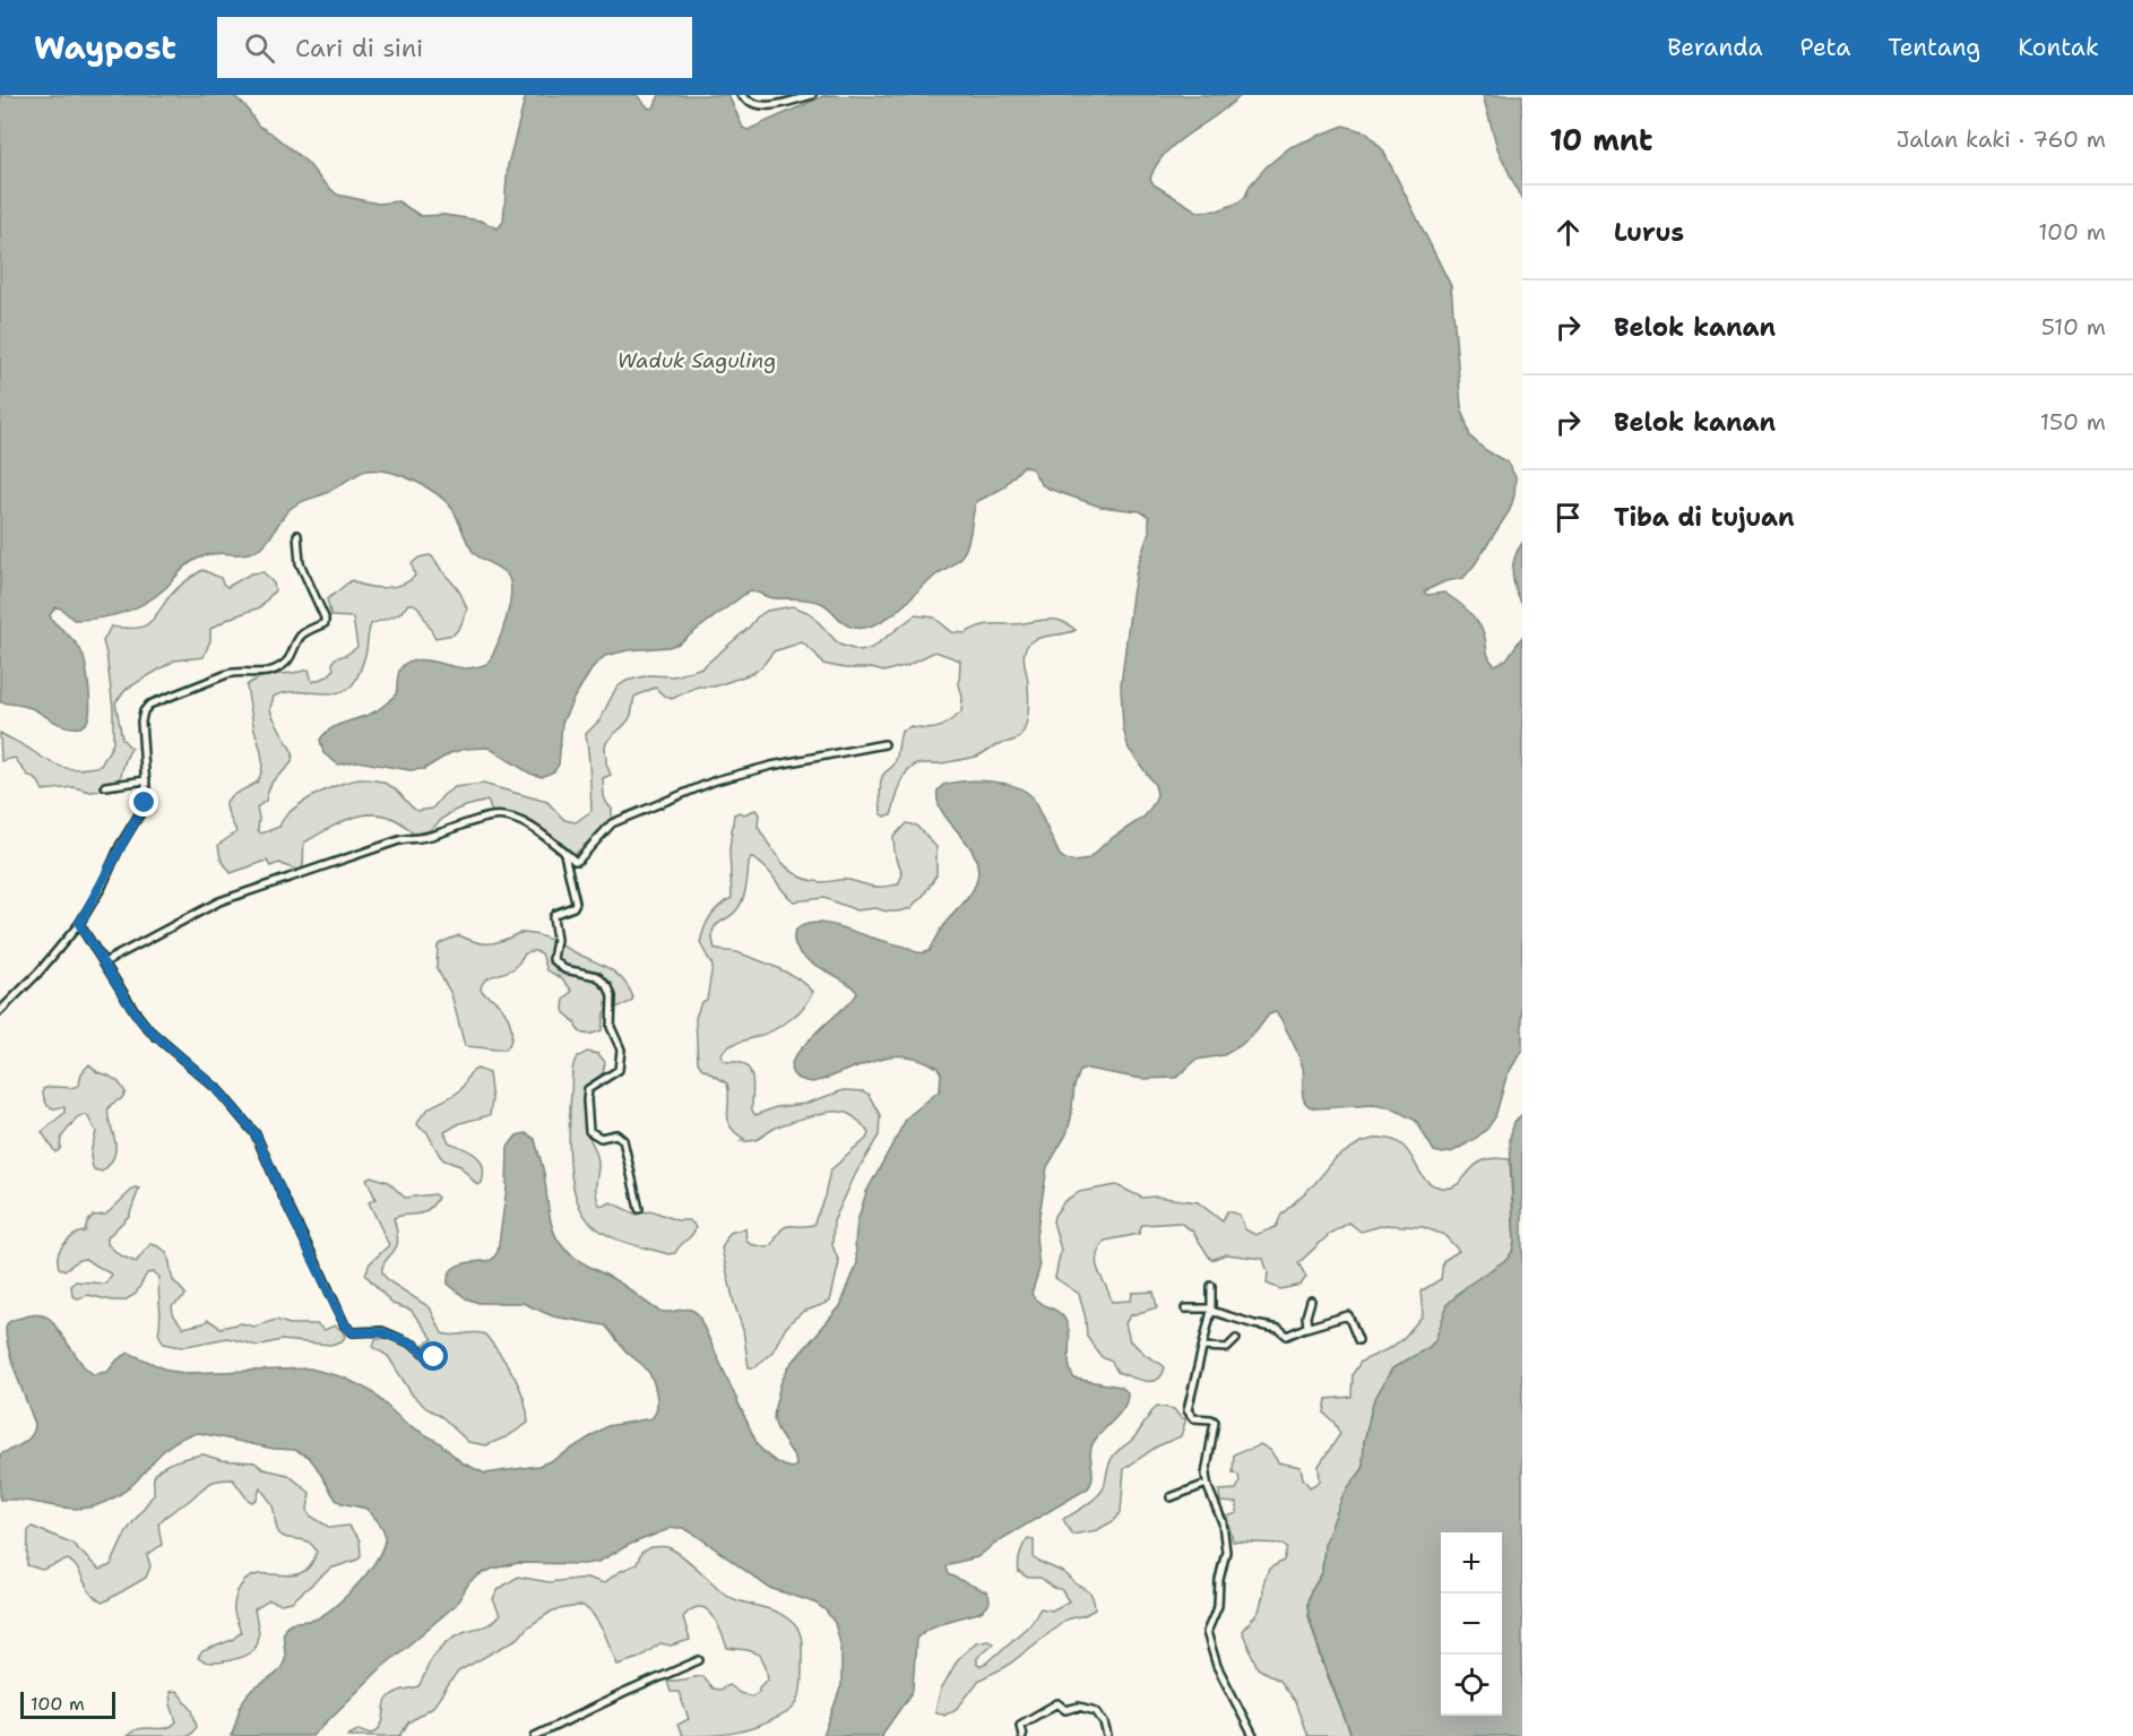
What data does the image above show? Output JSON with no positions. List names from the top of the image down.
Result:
{
  "water": ["Waduk Saguling"],
  "scale_bar": "100 m",
  "page": {
    "header": "Waypost",
    "search": "Cari di sini",
    "nav": [
      "Beranda",
      "Peta",
      "Tentang",
      "Kontak"
    ],
    "heading": ["10 mnt", "Jalan kaki · 760 m"],
    "list": [
      ["Lurus", "100 m"],
      ["Belok kanan", "510 m"],
      ["Belok kanan", "150 m"],
      "Tiba di tujuan"
    ],
    "map_buttons": ["+", "−"],
    "scale": "100 m"
  }
}
